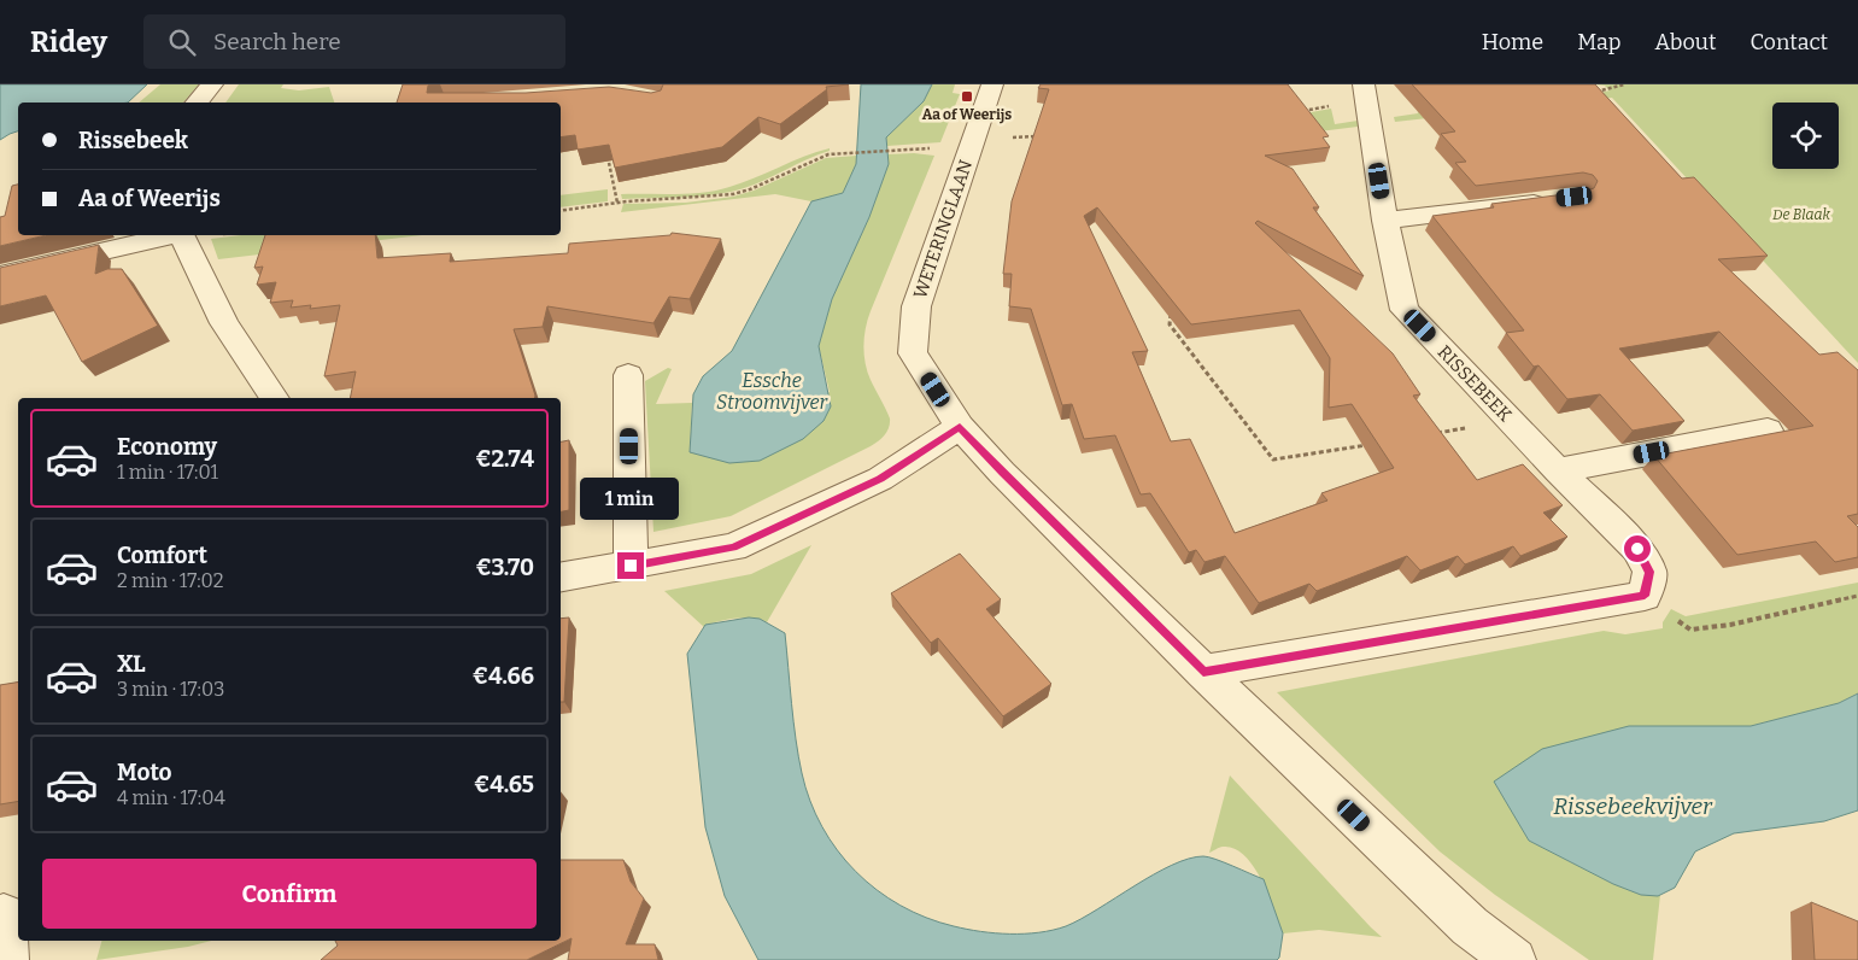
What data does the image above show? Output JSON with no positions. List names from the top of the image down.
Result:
{
  "streets": {
    "street": ["WETERINGLAAN", "RISSEBEEK"]
  },
  "water": ["Essche Stroomvijver", "Rissebeekvijver"],
  "parks": ["De Blaak"],
  "places": {
    "transit": ["Aa of Weerijs"]
  },
  "page": {
    "header": "Ridey",
    "search": "Search here",
    "nav": [
      "Home",
      "Map",
      "About",
      "Contact"
    ],
    "banner": ["Rissebeek", "Aa of Weerijs"],
    "list": [
      {
        "name": "Economy",
        "note": "1 min · 17:01",
        "value": "€2.74"
      },
      {
        "name": "Comfort",
        "note": "2 min · 17:02",
        "value": "€3.70"
      },
      {
        "name": "XL",
        "note": "3 min · 17:03",
        "value": "€4.66"
      },
      {
        "name": "Moto",
        "note": "4 min · 17:04",
        "value": "€4.65"
      }
    ],
    "bubble": "1 min",
    "buttons": "Confirm"
  }
}
